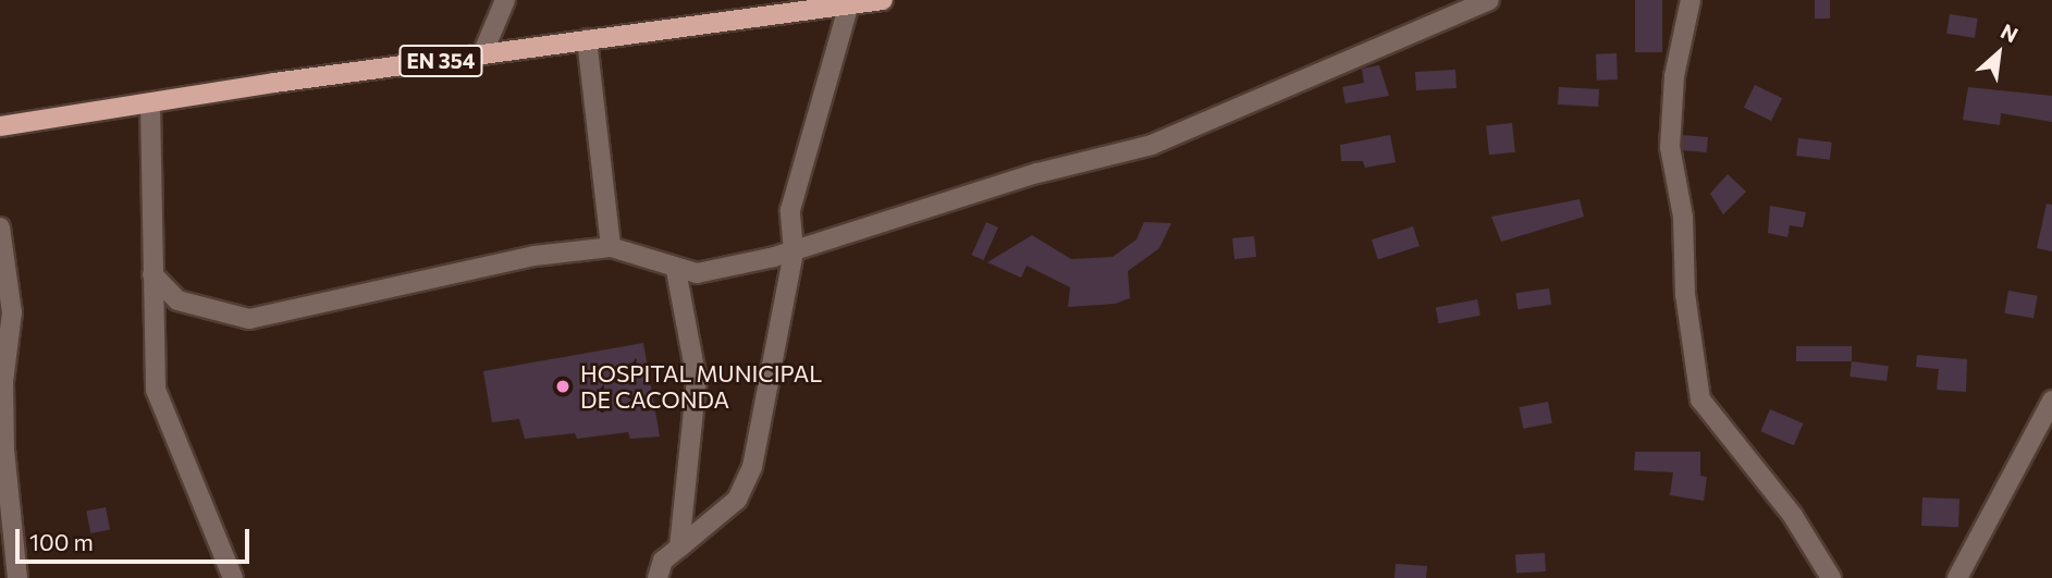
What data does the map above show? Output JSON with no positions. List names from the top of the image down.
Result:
{
  "streets": {
    "main road": ["EN 354"]
  },
  "places": ["HOSPITAL MUNICIPAL DE CACONDA"],
  "scale_bar": "100 m",
  "north": "top right"
}
